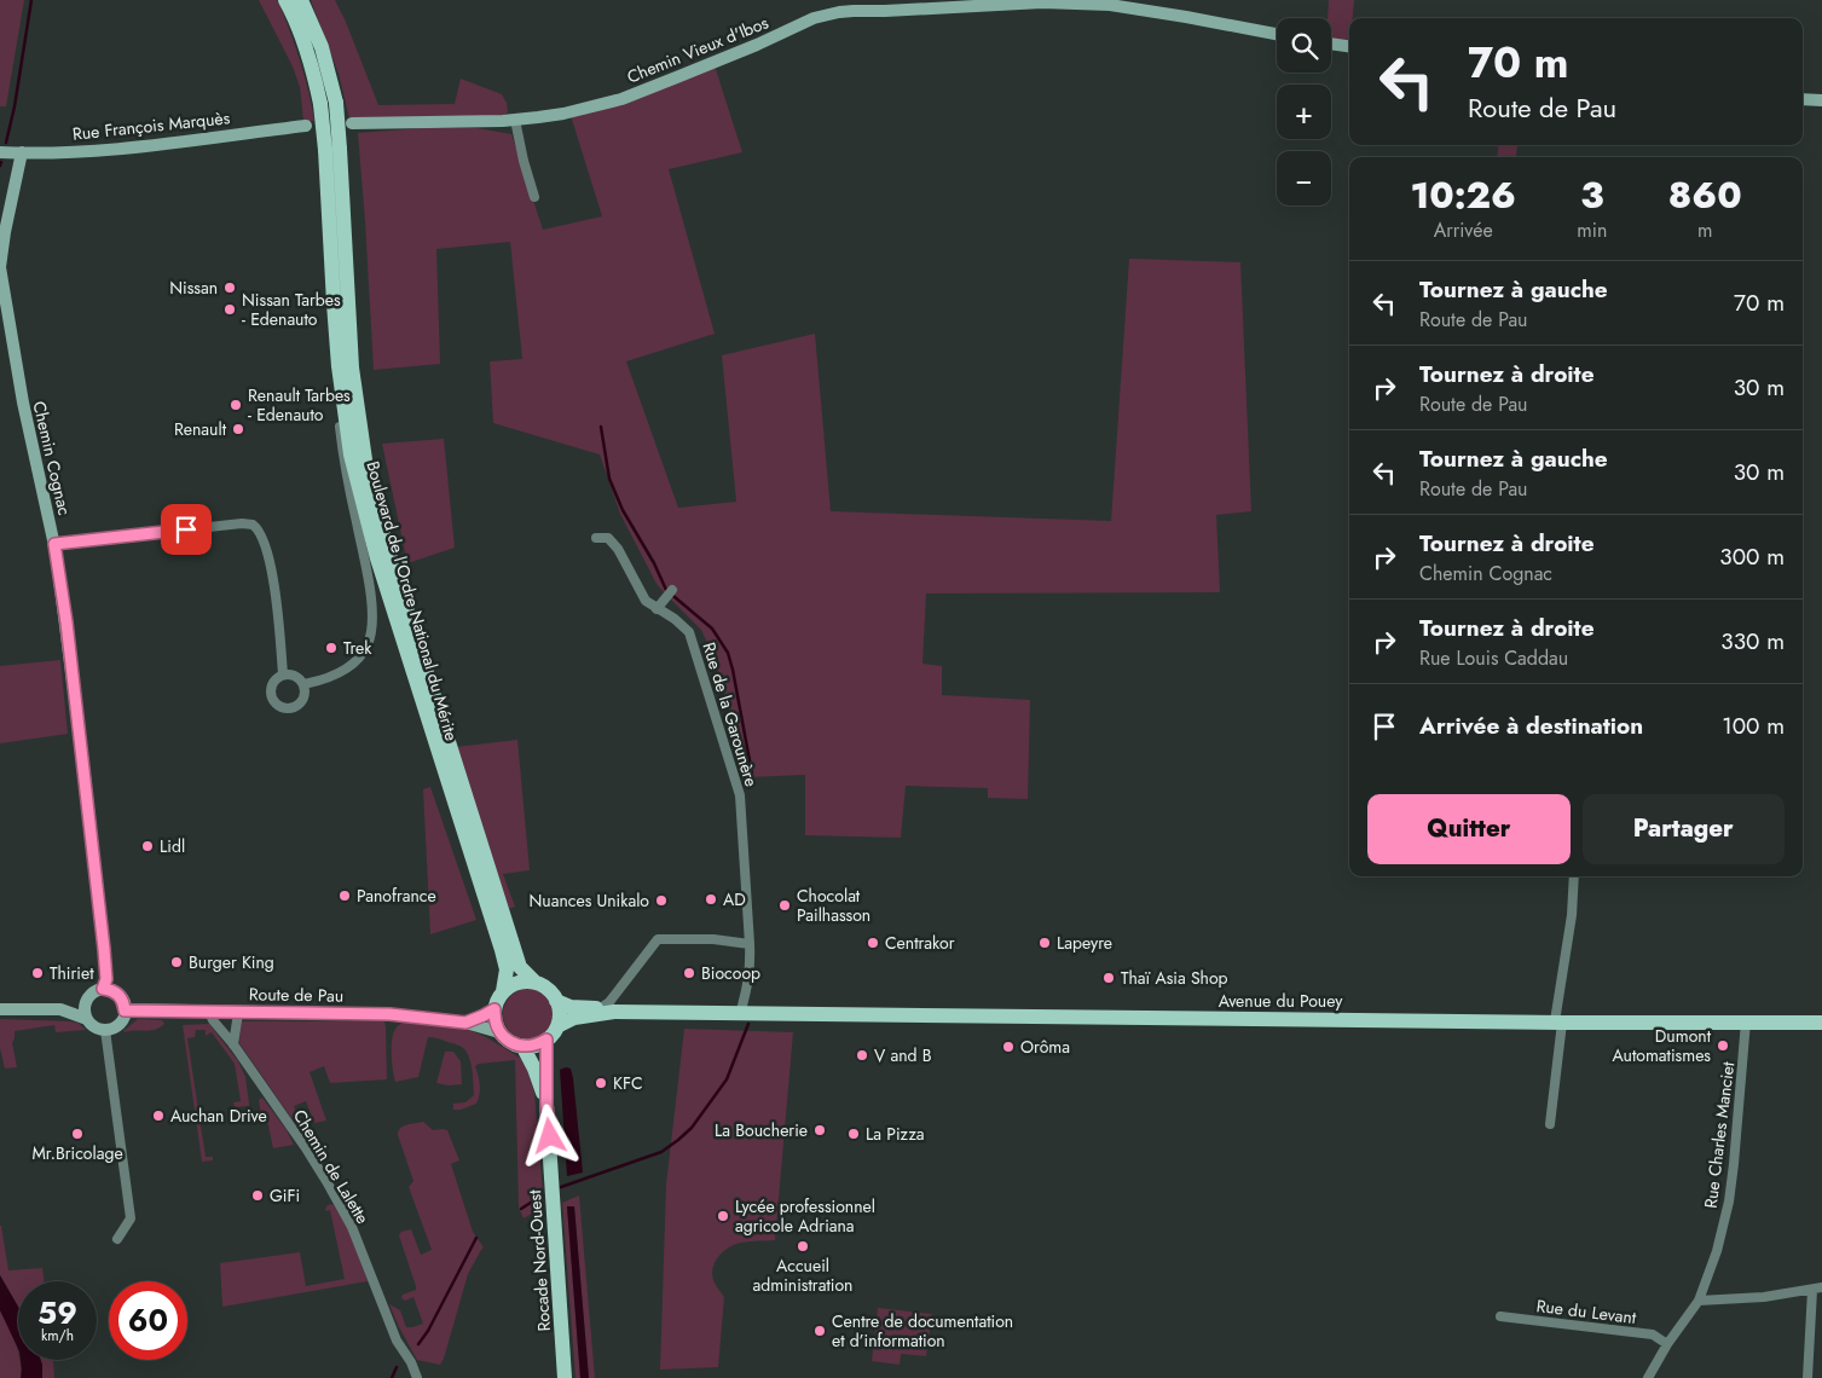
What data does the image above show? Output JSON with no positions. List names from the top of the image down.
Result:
{
  "streets": {
    "main road": [
      "Boulevard de l'Ordre National du Mérite",
      "Route de Pau",
      "Avenue du Pouey",
      "Rocade Nord-Ouest"
    ],
    "street": [
      "Chemin Vieux d'Ibos",
      "Rue François Marquès",
      "Chemin Cognac",
      "Rue de la Garounère",
      "Rue Charles Manciet",
      "Chemin de Lalette",
      "Rue du Levant"
    ]
  },
  "crossings": [
    ["Rue François Marquès", "Chemin Cognac"],
    ["Chemin Cognac", "Route de Pau"],
    ["Boulevard de l'Ordre National du Mérite", "Route de Pau"],
    ["Boulevard de l'Ordre National du Mérite", "Rocade Nord-Ouest"],
    ["Rue de la Garounère", "Avenue du Pouey"],
    ["Route de Pau", "Chemin de Lalette"],
    ["Route de Pau", "Rocade Nord-Ouest"],
    ["Avenue du Pouey", "Rue Charles Manciet"],
    ["Rue Charles Manciet", "Rue du Levant"]
  ],
  "places": [
    "Nissan",
    "Nissan Tarbes - Edenauto",
    "Renault Tarbes - Edenauto",
    "Renault",
    "Trek",
    "Lidl",
    "Panofrance",
    "AD",
    "Nuances Unikalo",
    "Chocolat Pailhasson",
    "Centrakor",
    "Lapeyre",
    "Burger King",
    "Thiriet",
    "Biocoop",
    "Thaï Asia Shop",
    "Dumont Automatismes",
    "Orôma",
    "V and B",
    "KFC",
    "Auchan Drive",
    "La Boucherie",
    "Mr.Bricolage",
    "La Pizza",
    "GiFi",
    "Lycée professionnel agricole Adriana",
    "Accueil administration",
    "Centre de documentation et d’information"
  ],
  "page": {
    "map_buttons": ["+", "−"],
    "turn": ["70 m", "Route de Pau"],
    "eta": [
      "10:26",
      "Arrivée",
      "3",
      "min",
      "860",
      "m"
    ],
    "list": [
      {
        "name": "Tournez à gauche",
        "note": "Route de Pau",
        "value": "70 m"
      },
      {
        "name": "Tournez à droite",
        "note": "Route de Pau",
        "value": "30 m"
      },
      {
        "name": "Tournez à gauche",
        "note": "Route de Pau",
        "value": "30 m"
      },
      {
        "name": "Tournez à droite",
        "note": "Chemin Cognac",
        "value": "300 m"
      },
      {
        "name": "Tournez à droite",
        "note": "Rue Louis Caddau",
        "value": "330 m"
      },
      {
        "name": "Arrivée à destination",
        "value": "100 m"
      }
    ],
    "buttons": ["Quitter", "Partager"],
    "speed": "59 km/h",
    "limit": "60"
  }
}
